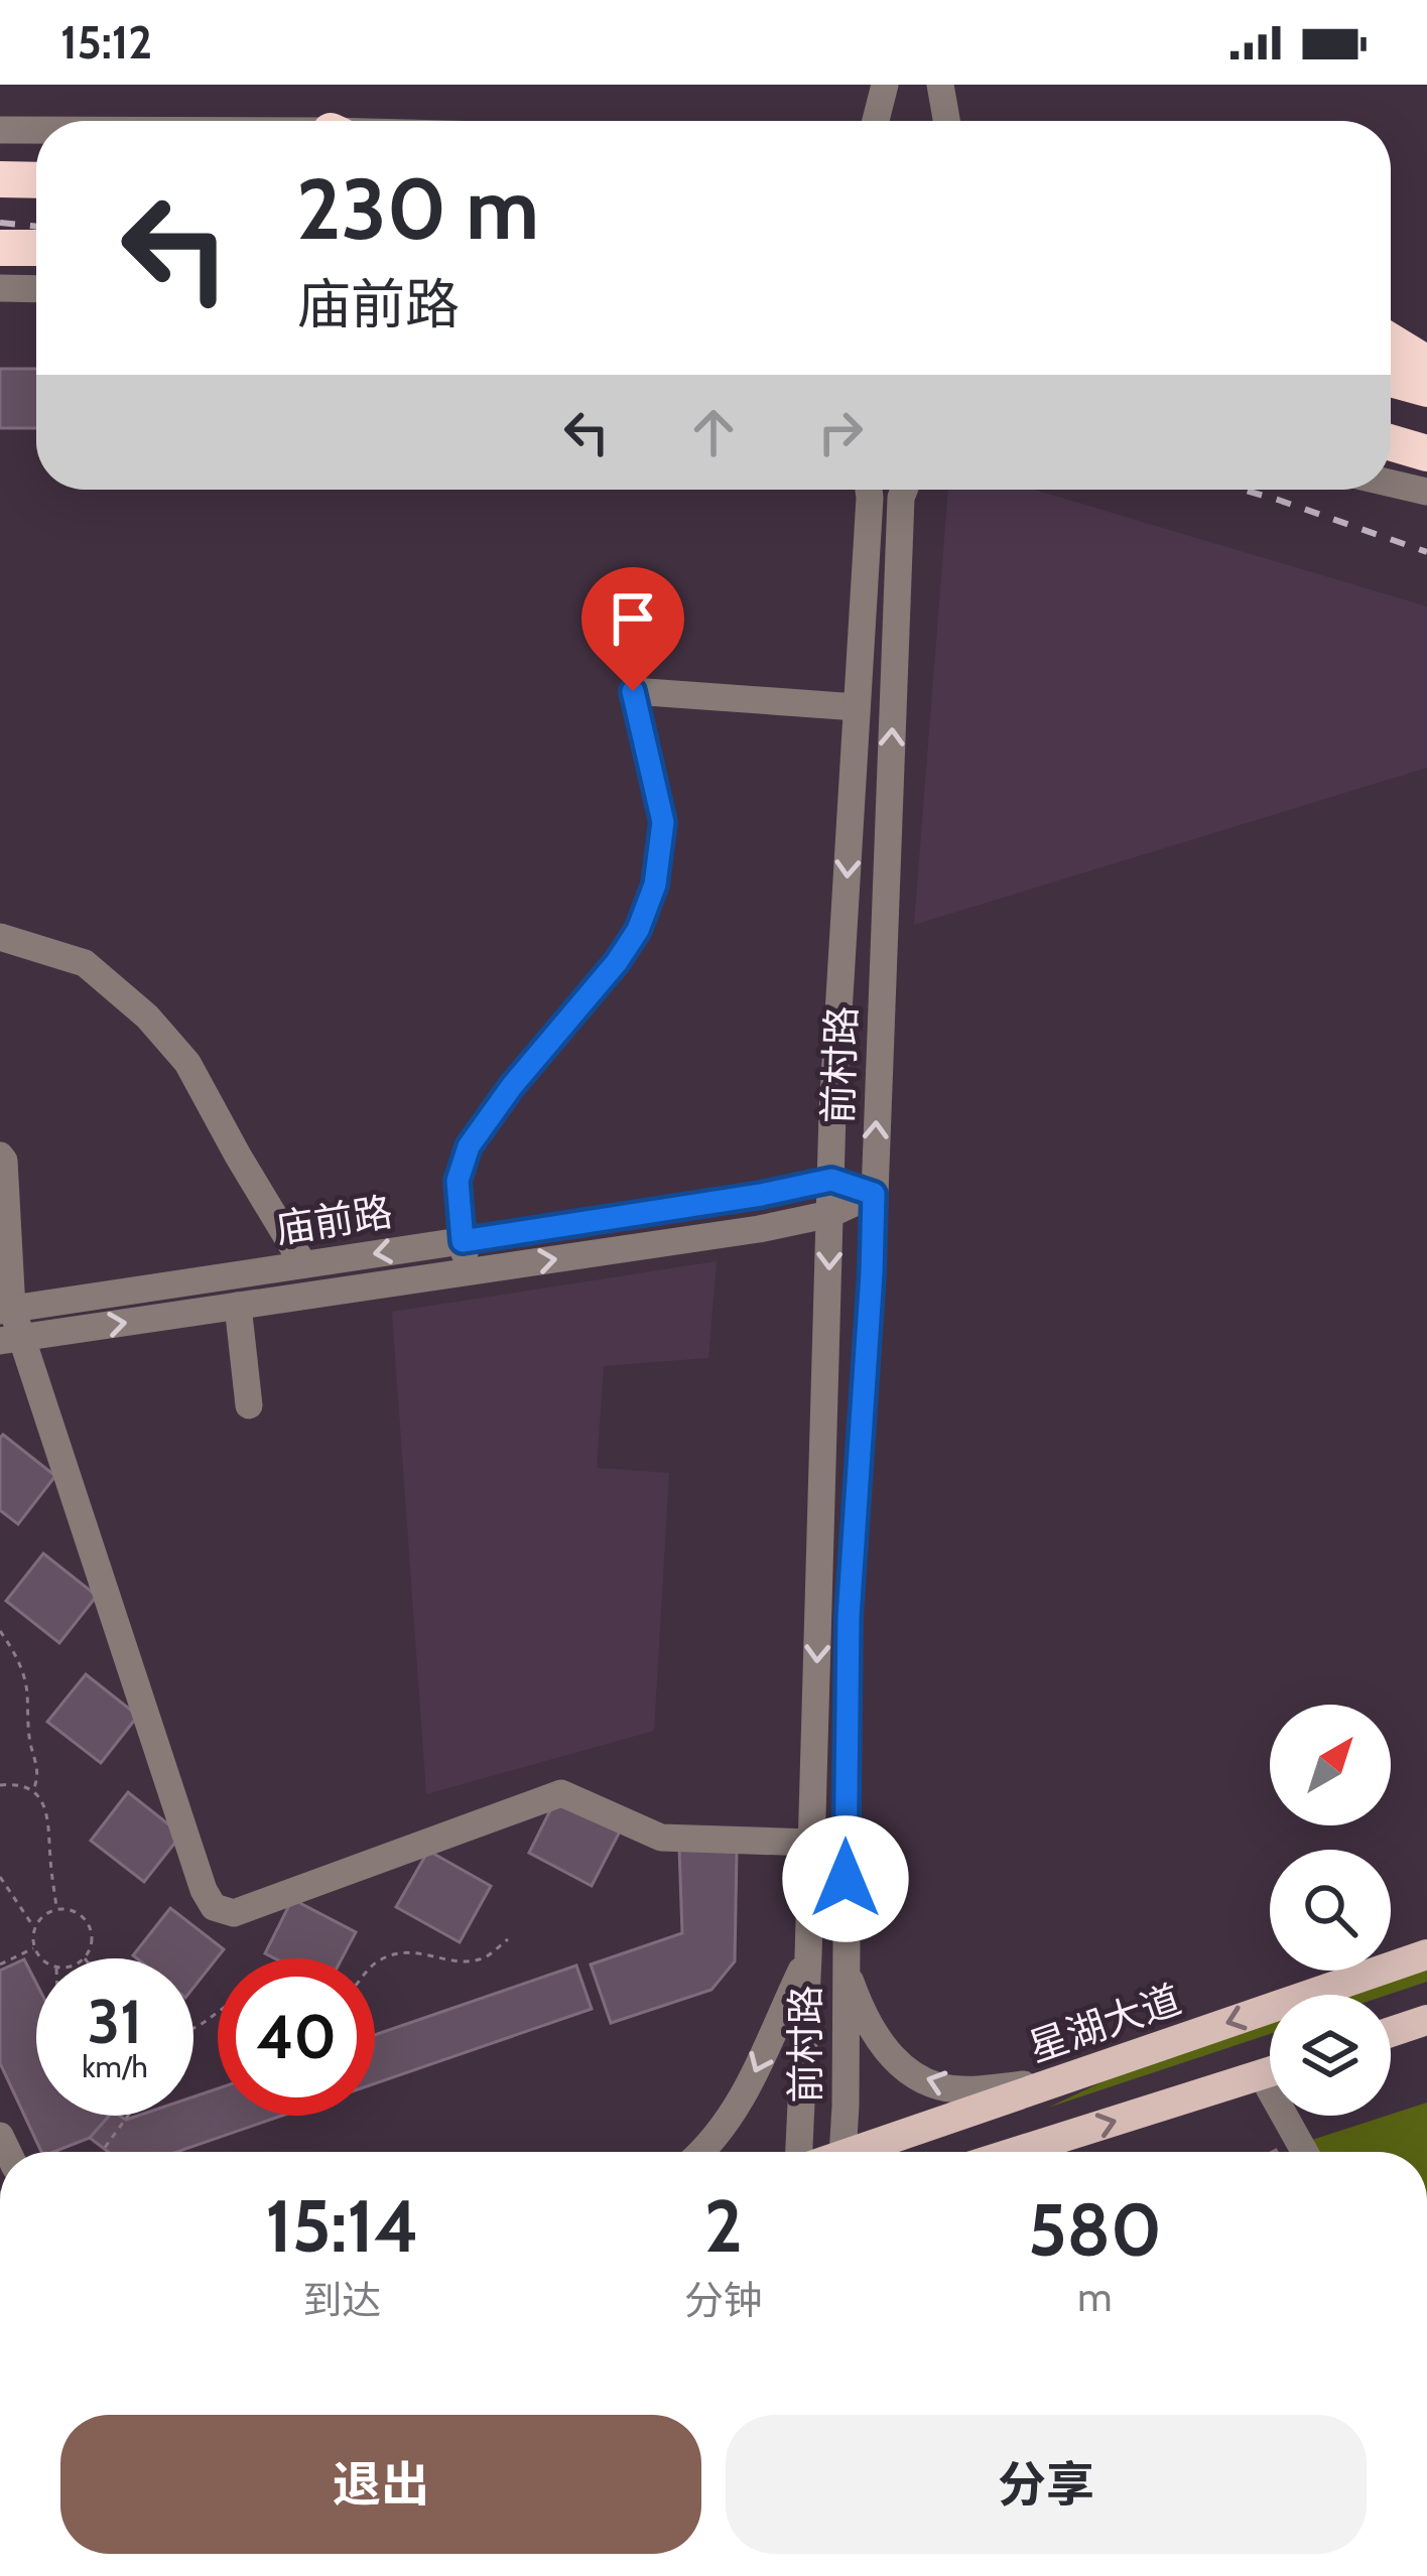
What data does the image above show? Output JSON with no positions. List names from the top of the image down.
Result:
{
  "streets": {
    "main road": ["星湖大道"],
    "street": ["前村路", "庙前路"]
  },
  "crossings": [
    ["前村路", "庙前路"]
  ],
  "north": "top right",
  "page": {
    "status": "15:12",
    "turn": ["230 m", "庙前路"],
    "speed": "31 km/h",
    "limit": "40",
    "eta": [
      "15:14",
      "到达",
      "2",
      "分钟",
      "580",
      "m"
    ],
    "buttons": ["退出", "分享"]
  }
}
